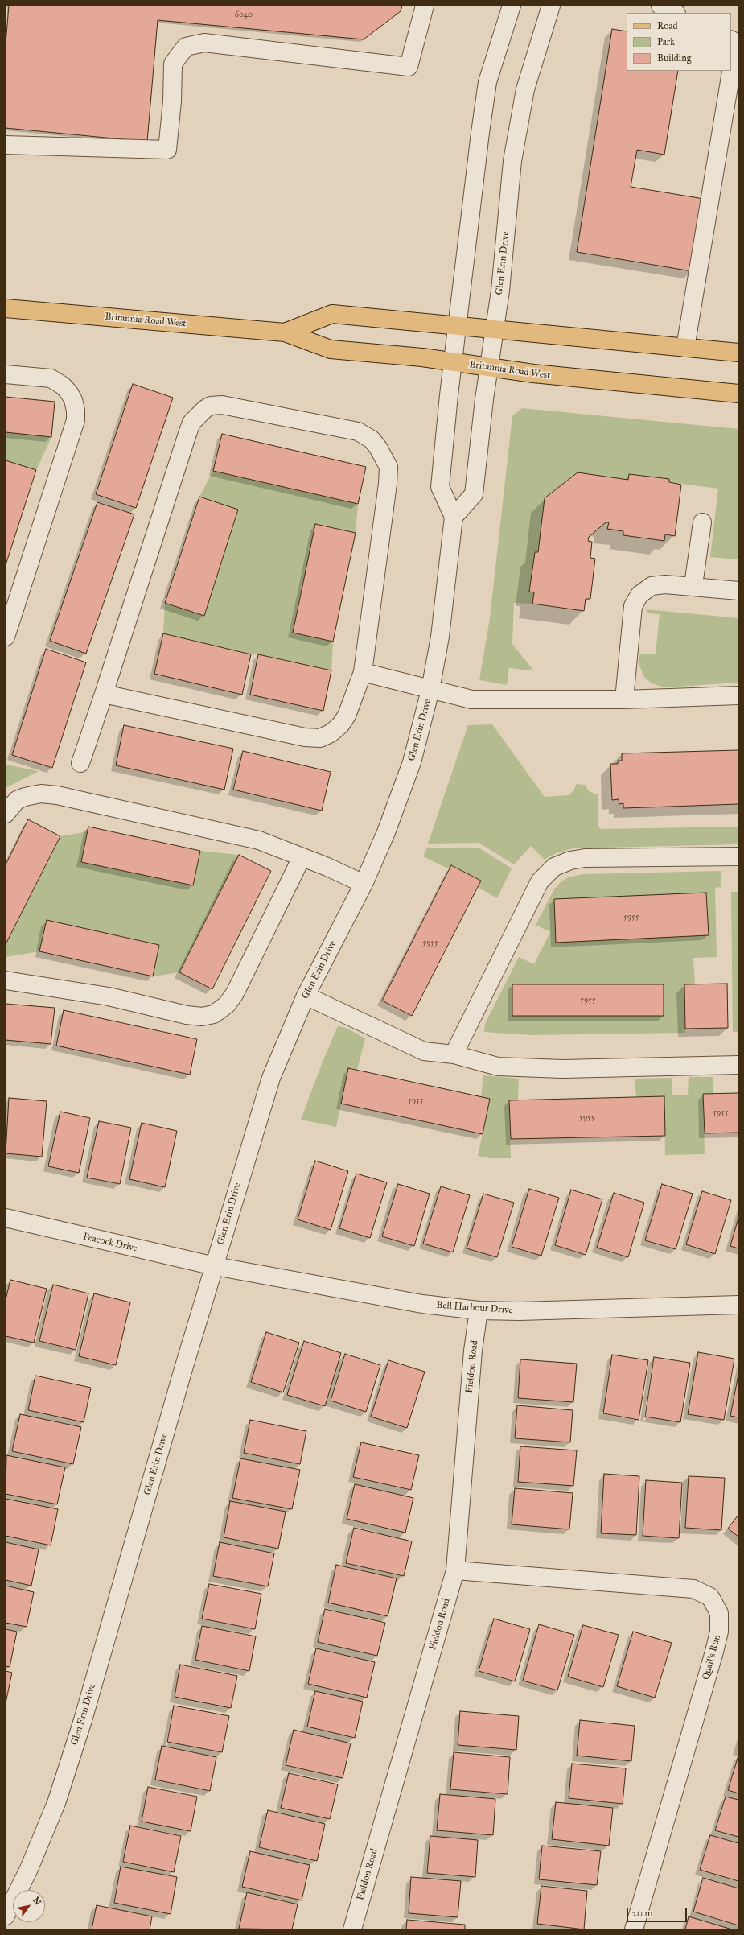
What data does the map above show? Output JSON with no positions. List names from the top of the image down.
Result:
{
  "streets": {
    "main road": ["Britannia Road West"],
    "street": [
      "Glen Erin Drive",
      "Peacock Drive",
      "Bell Harbour Drive",
      "Fieldon Road",
      "Quail's Run"
    ]
  },
  "crossings": [
    ["Glen Erin Drive", "Britannia Road West"],
    ["Glen Erin Drive", "Peacock Drive"],
    ["Glen Erin Drive", "Bell Harbour Drive"],
    ["Peacock Drive", "Bell Harbour Drive"],
    ["Bell Harbour Drive", "Fieldon Road"],
    ["Fieldon Road", "Quail's Run"]
  ],
  "house_numbers": [
    "6040",
    "5955",
    "5955",
    "5955",
    "5955",
    "5955",
    "5955"
  ],
  "legend": ["Road", "Park", "Building"],
  "scale_bar": "20 m",
  "north": "top right"
}
